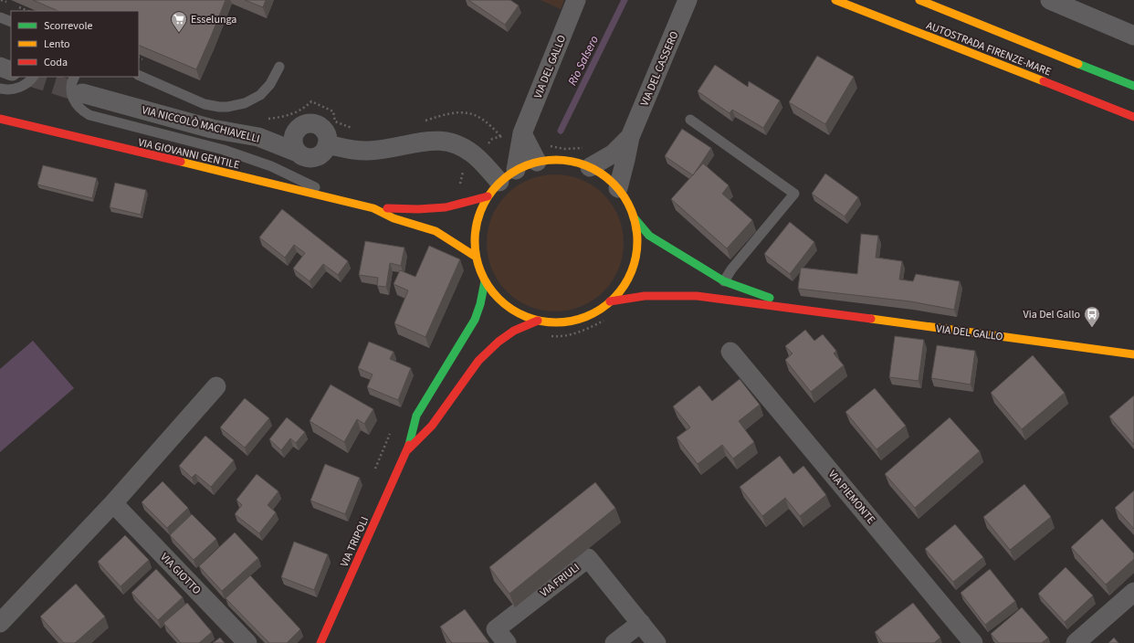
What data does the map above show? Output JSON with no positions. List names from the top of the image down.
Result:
{
  "streets": {
    "main road": [
      "AUTOSTRADA FIRENZE-MARE",
      "VIA DEL GALLO",
      "VIA GIOVANNI GENTILE",
      "VIA TRIPOLI"
    ],
    "street": [
      "VIA DEL CASSERO",
      "VIA NICCOLÒ MACHIAVELLI",
      "VIA PIEMONTE",
      "VIA GIOTTO",
      "VIA FRIULI"
    ]
  },
  "water": ["Rio Salsero"],
  "places": {
    "supermarket": ["Esselunga"],
    "bus stop": ["Via Del Gallo"]
  },
  "legend": ["Scorrevole", "Lento", "Coda"]
}
